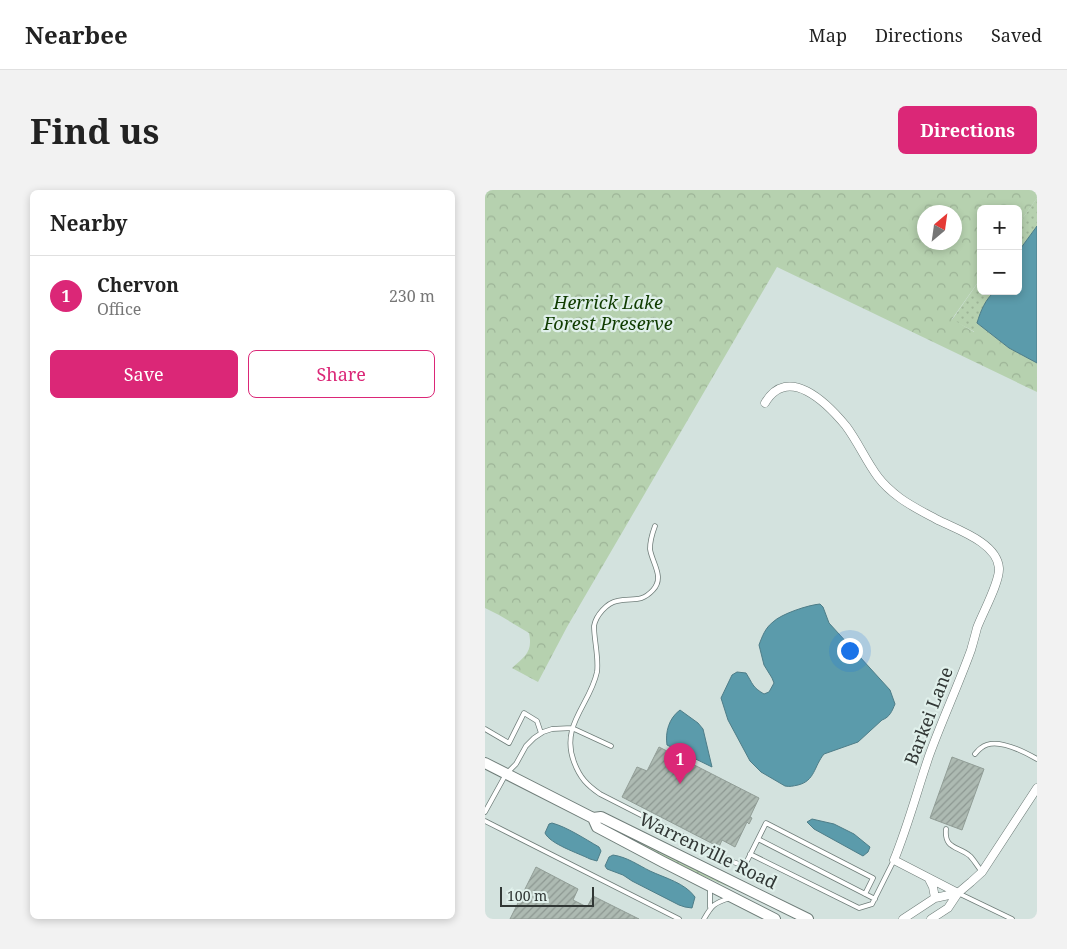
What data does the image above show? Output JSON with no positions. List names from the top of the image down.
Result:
{
  "streets": {
    "main road": ["Warrenville Road"],
    "street": ["Barkei Lane"]
  },
  "parks": ["Herrick Lake Forest Preserve"],
  "scale_bar": "100 m",
  "north": "top right",
  "page": {
    "header": "Nearbee",
    "nav": ["Map", "Directions", "Saved"],
    "buttons": [
      "Directions",
      ["Save", "Share"]
    ],
    "title": "Find us",
    "heading": "Nearby",
    "map_buttons": ["+", "−"],
    "list": [
      {
        "mark": "1",
        "name": "Chervon",
        "note": "Office",
        "value": "230 m"
      }
    ],
    "pins": "1",
    "scale": "100 m"
  }
}
